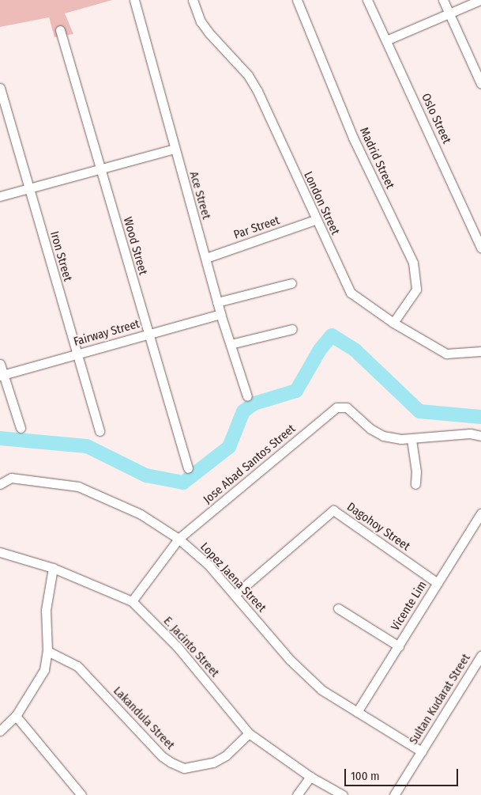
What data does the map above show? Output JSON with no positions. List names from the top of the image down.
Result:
{
  "streets": {
    "street": [
      "Oslo Street",
      "Madrid Street",
      "Ace Street",
      "London Street",
      "Par Street",
      "Wood Street",
      "Iron Street",
      "Fairway Street",
      "Jose Abad Santos Street",
      "Dagohoy Street",
      "Lopez Jaena Street",
      "Vicente Lim",
      "E. Jacinto Street",
      "Sultan Kudarat Street",
      "Lakandula Street"
    ]
  },
  "crossings": [
    ["Madrid Street", "London Street"],
    ["Ace Street", "Par Street"],
    ["Ace Street", "Fairway Street"],
    ["London Street", "Par Street"],
    ["Wood Street", "Fairway Street"],
    ["Iron Street", "Fairway Street"],
    ["Jose Abad Santos Street", "Lopez Jaena Street"],
    ["Jose Abad Santos Street", "E. Jacinto Street"],
    ["Dagohoy Street", "Lopez Jaena Street"],
    ["Dagohoy Street", "Vicente Lim"],
    ["Lopez Jaena Street", "Vicente Lim"],
    ["Lopez Jaena Street", "Sultan Kudarat Street"],
    ["E. Jacinto Street", "Lakandula Street"]
  ],
  "scale_bar": "100 m"
}
